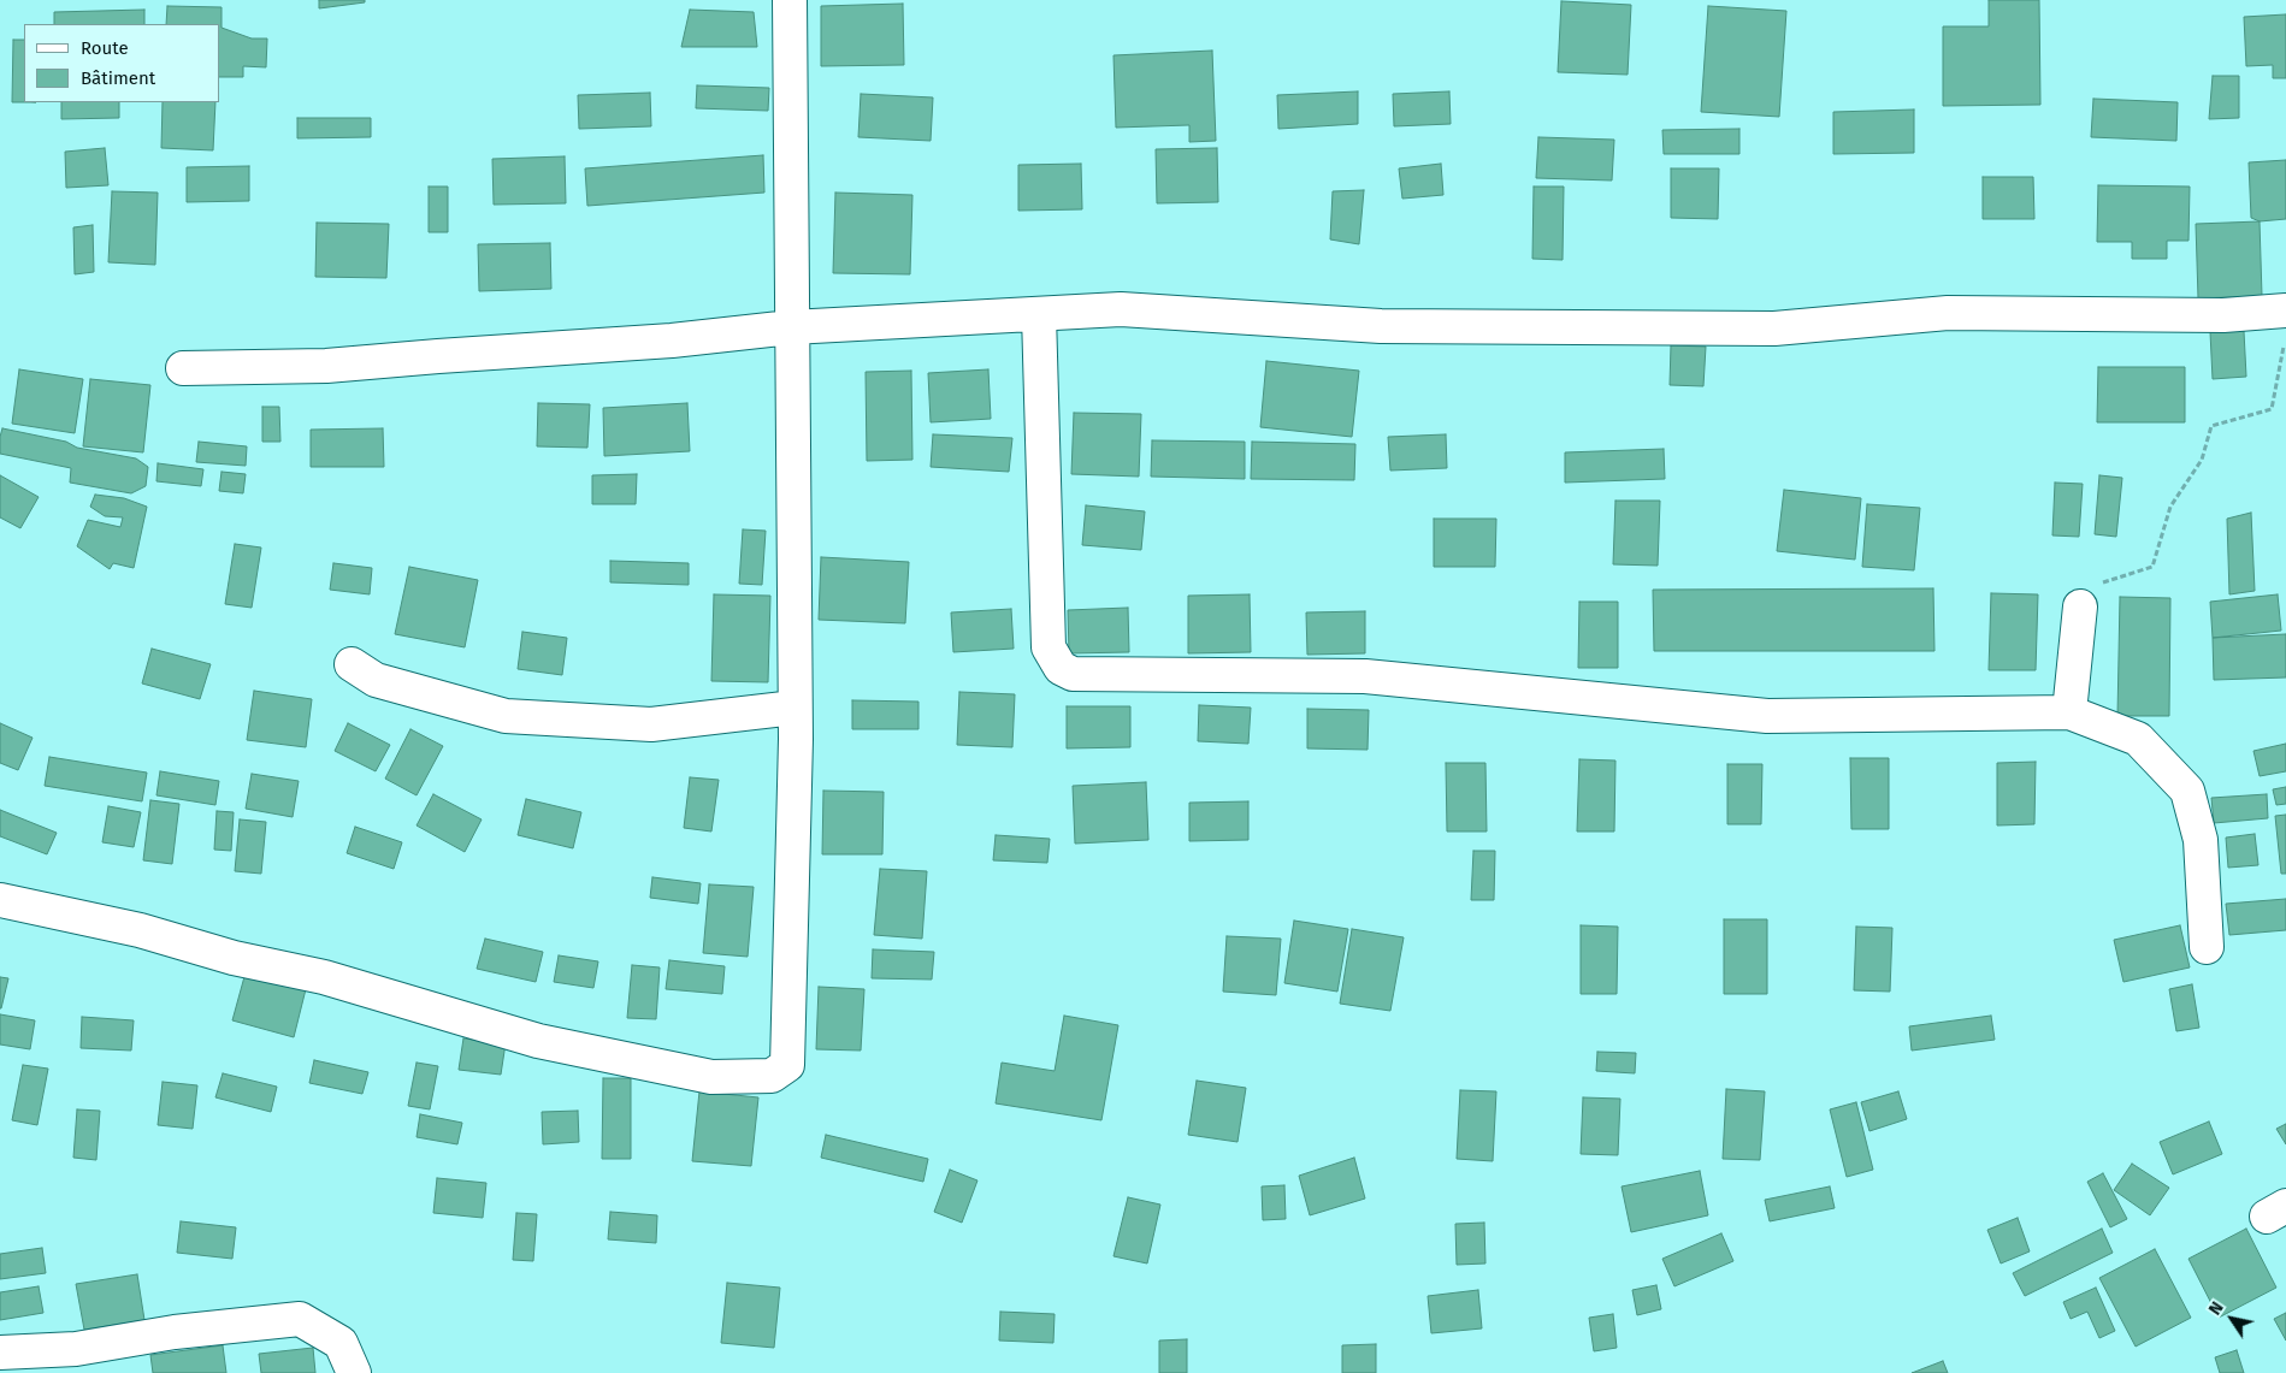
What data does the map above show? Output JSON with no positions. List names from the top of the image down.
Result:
{
  "legend": ["Route", "Bâtiment"],
  "north": "top left"
}
